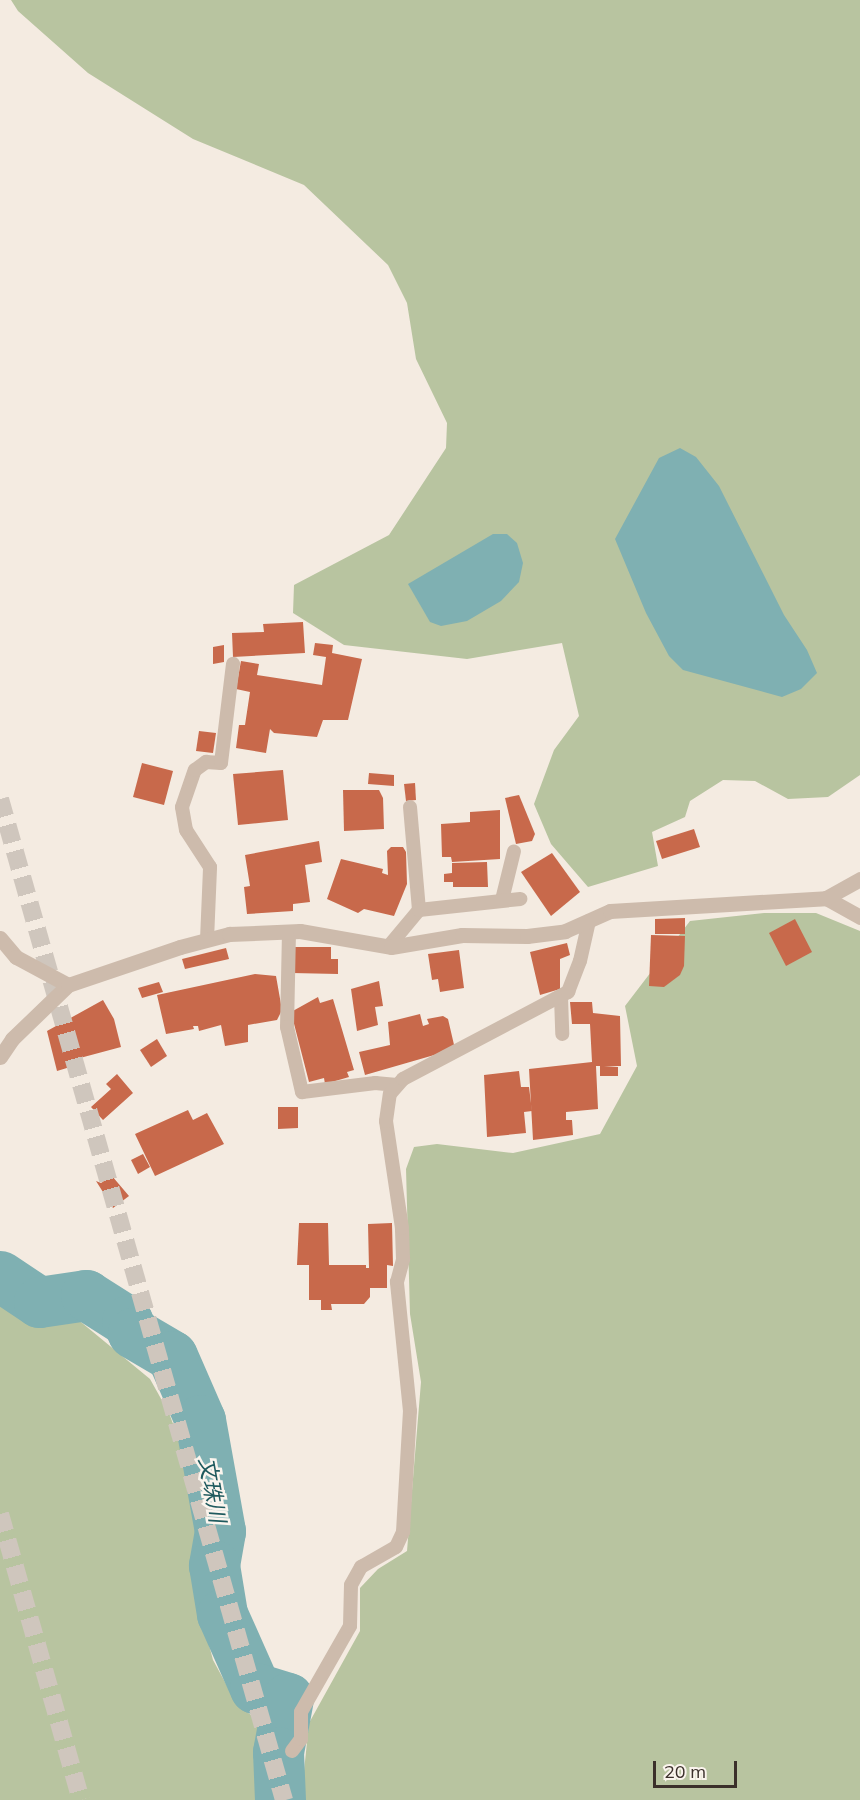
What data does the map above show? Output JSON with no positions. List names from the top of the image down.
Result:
{
  "water": ["文珠川"],
  "scale_bar": "20 m"
}
